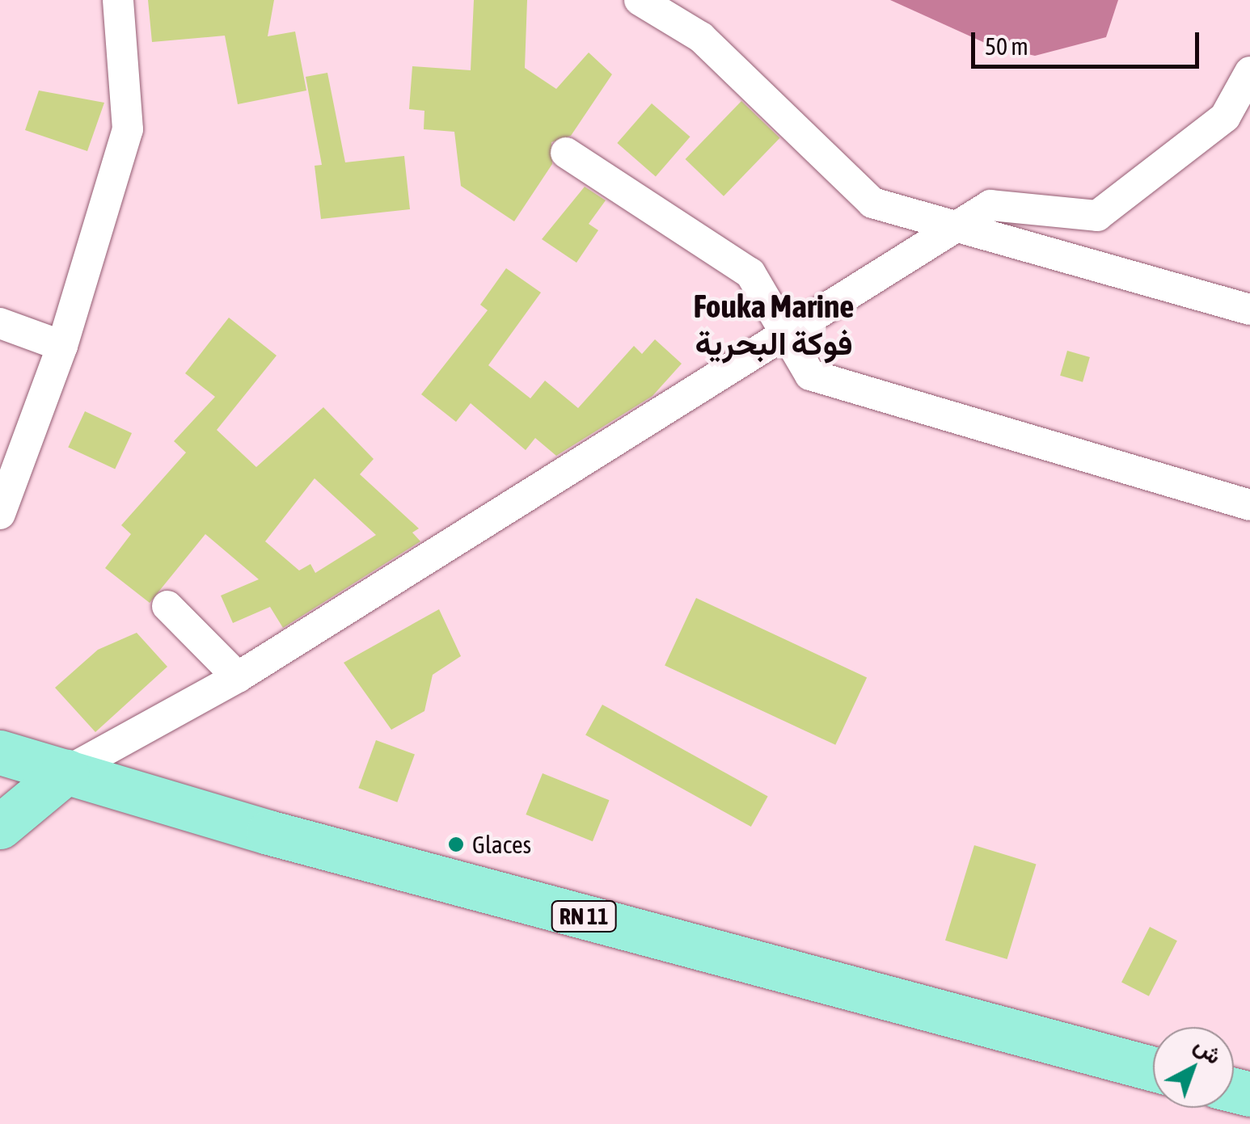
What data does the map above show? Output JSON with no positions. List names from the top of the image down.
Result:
{
  "streets": {
    "main road": ["RN 11"]
  },
  "districts": ["Fouka Marine فوكة البحرية"],
  "places": ["Glaces"],
  "scale_bar": "50 m",
  "north": "top right"
}
